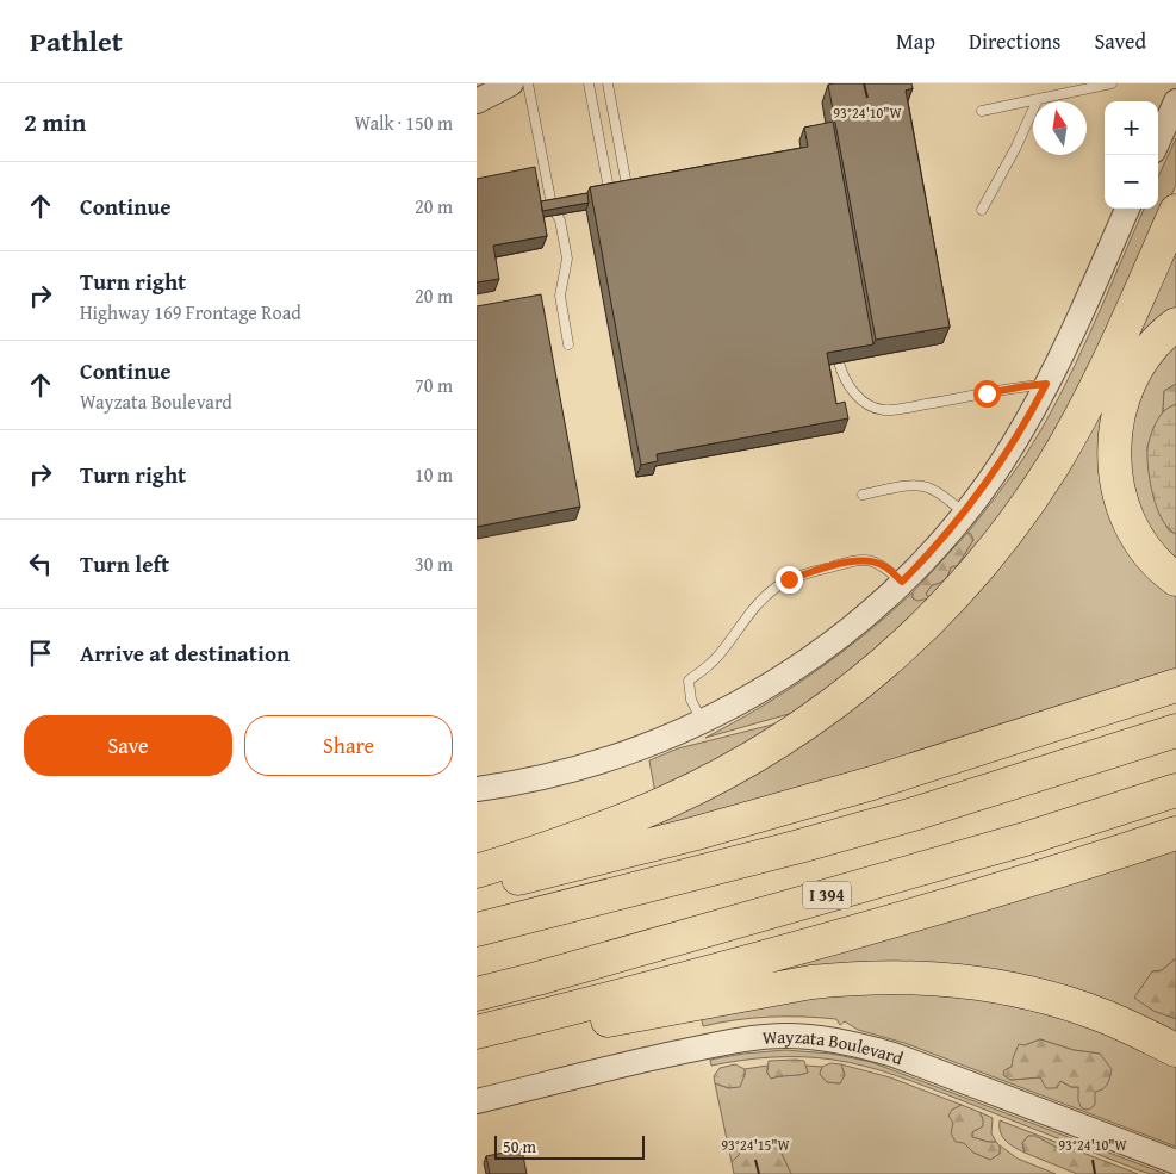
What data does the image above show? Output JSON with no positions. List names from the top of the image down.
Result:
{
  "streets": {
    "highway": ["I 394"],
    "street": ["Wayzata Boulevard"]
  },
  "scale_bar": "50 m",
  "north": "top",
  "page": {
    "header": "Pathlet",
    "nav": ["Map", "Directions", "Saved"],
    "heading": ["2 min", "Walk · 150 m"],
    "map_buttons": ["+", "−"],
    "list": [
      ["Continue", "20 m"],
      ["Turn right", "Highway 169 Frontage Road", "20 m"],
      ["Continue", "Wayzata Boulevard", "70 m"],
      ["Turn right", "10 m"],
      ["Turn left", "30 m"],
      "Arrive at destination"
    ],
    "buttons": ["Save", "Share"],
    "scale": "50 m"
  },
  "coordinates": ["93°24'10\"W", "93°24'15\"W"]
}
